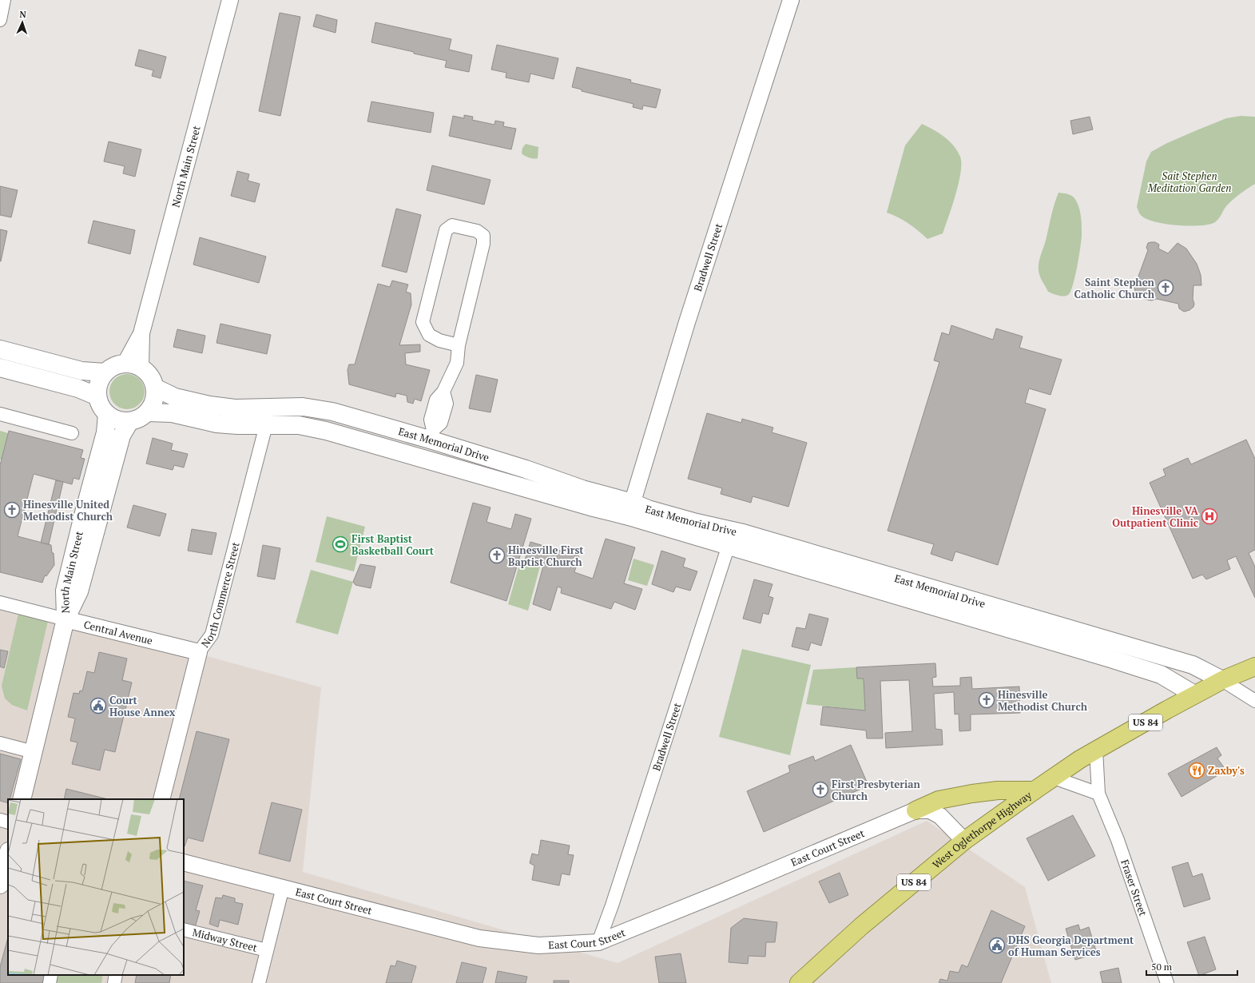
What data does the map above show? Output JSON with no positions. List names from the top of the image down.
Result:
{
  "streets": {
    "highway": ["US 84", "West Oglethorpe Highway"],
    "main road": ["North Main Street", "East Memorial Drive"],
    "street": [
      "Bradwell Street",
      "North Commerce Street",
      "Central Avenue",
      "East Court Street",
      "Fraser Street",
      "Midway Street"
    ]
  },
  "crossings": [
    ["North Main Street", "East Memorial Drive"],
    ["North Main Street", "Central Avenue"],
    ["Bradwell Street", "East Memorial Drive"],
    ["Bradwell Street", "East Court Street"],
    ["East Memorial Drive", "North Commerce Street"],
    ["East Memorial Drive", "US 84"],
    ["North Commerce Street", "Central Avenue"],
    ["US 84", "West Oglethorpe Highway"],
    ["US 84", "Fraser Street"],
    ["West Oglethorpe Highway", "East Court Street"]
  ],
  "parks": ["Sait Stephen Meditation Garden"],
  "places": {
    "church": [
      "Saint Stephen Catholic Church",
      "Hinesville United Methodist Church",
      "Hinesville First Baptist Church",
      "Hinesville Methodist Church",
      "First Presbyterian Church"
    ],
    "hospital": ["Hinesville VA Outpatient Clinic"],
    "sports": ["First Baptist Basketball Court"],
    "public building": ["Court House Annex", "DHS Georgia Department of Human Services"],
    "restaurant": ["Zaxby's"]
  },
  "scale_bar": "50 m",
  "north": "top"
}
